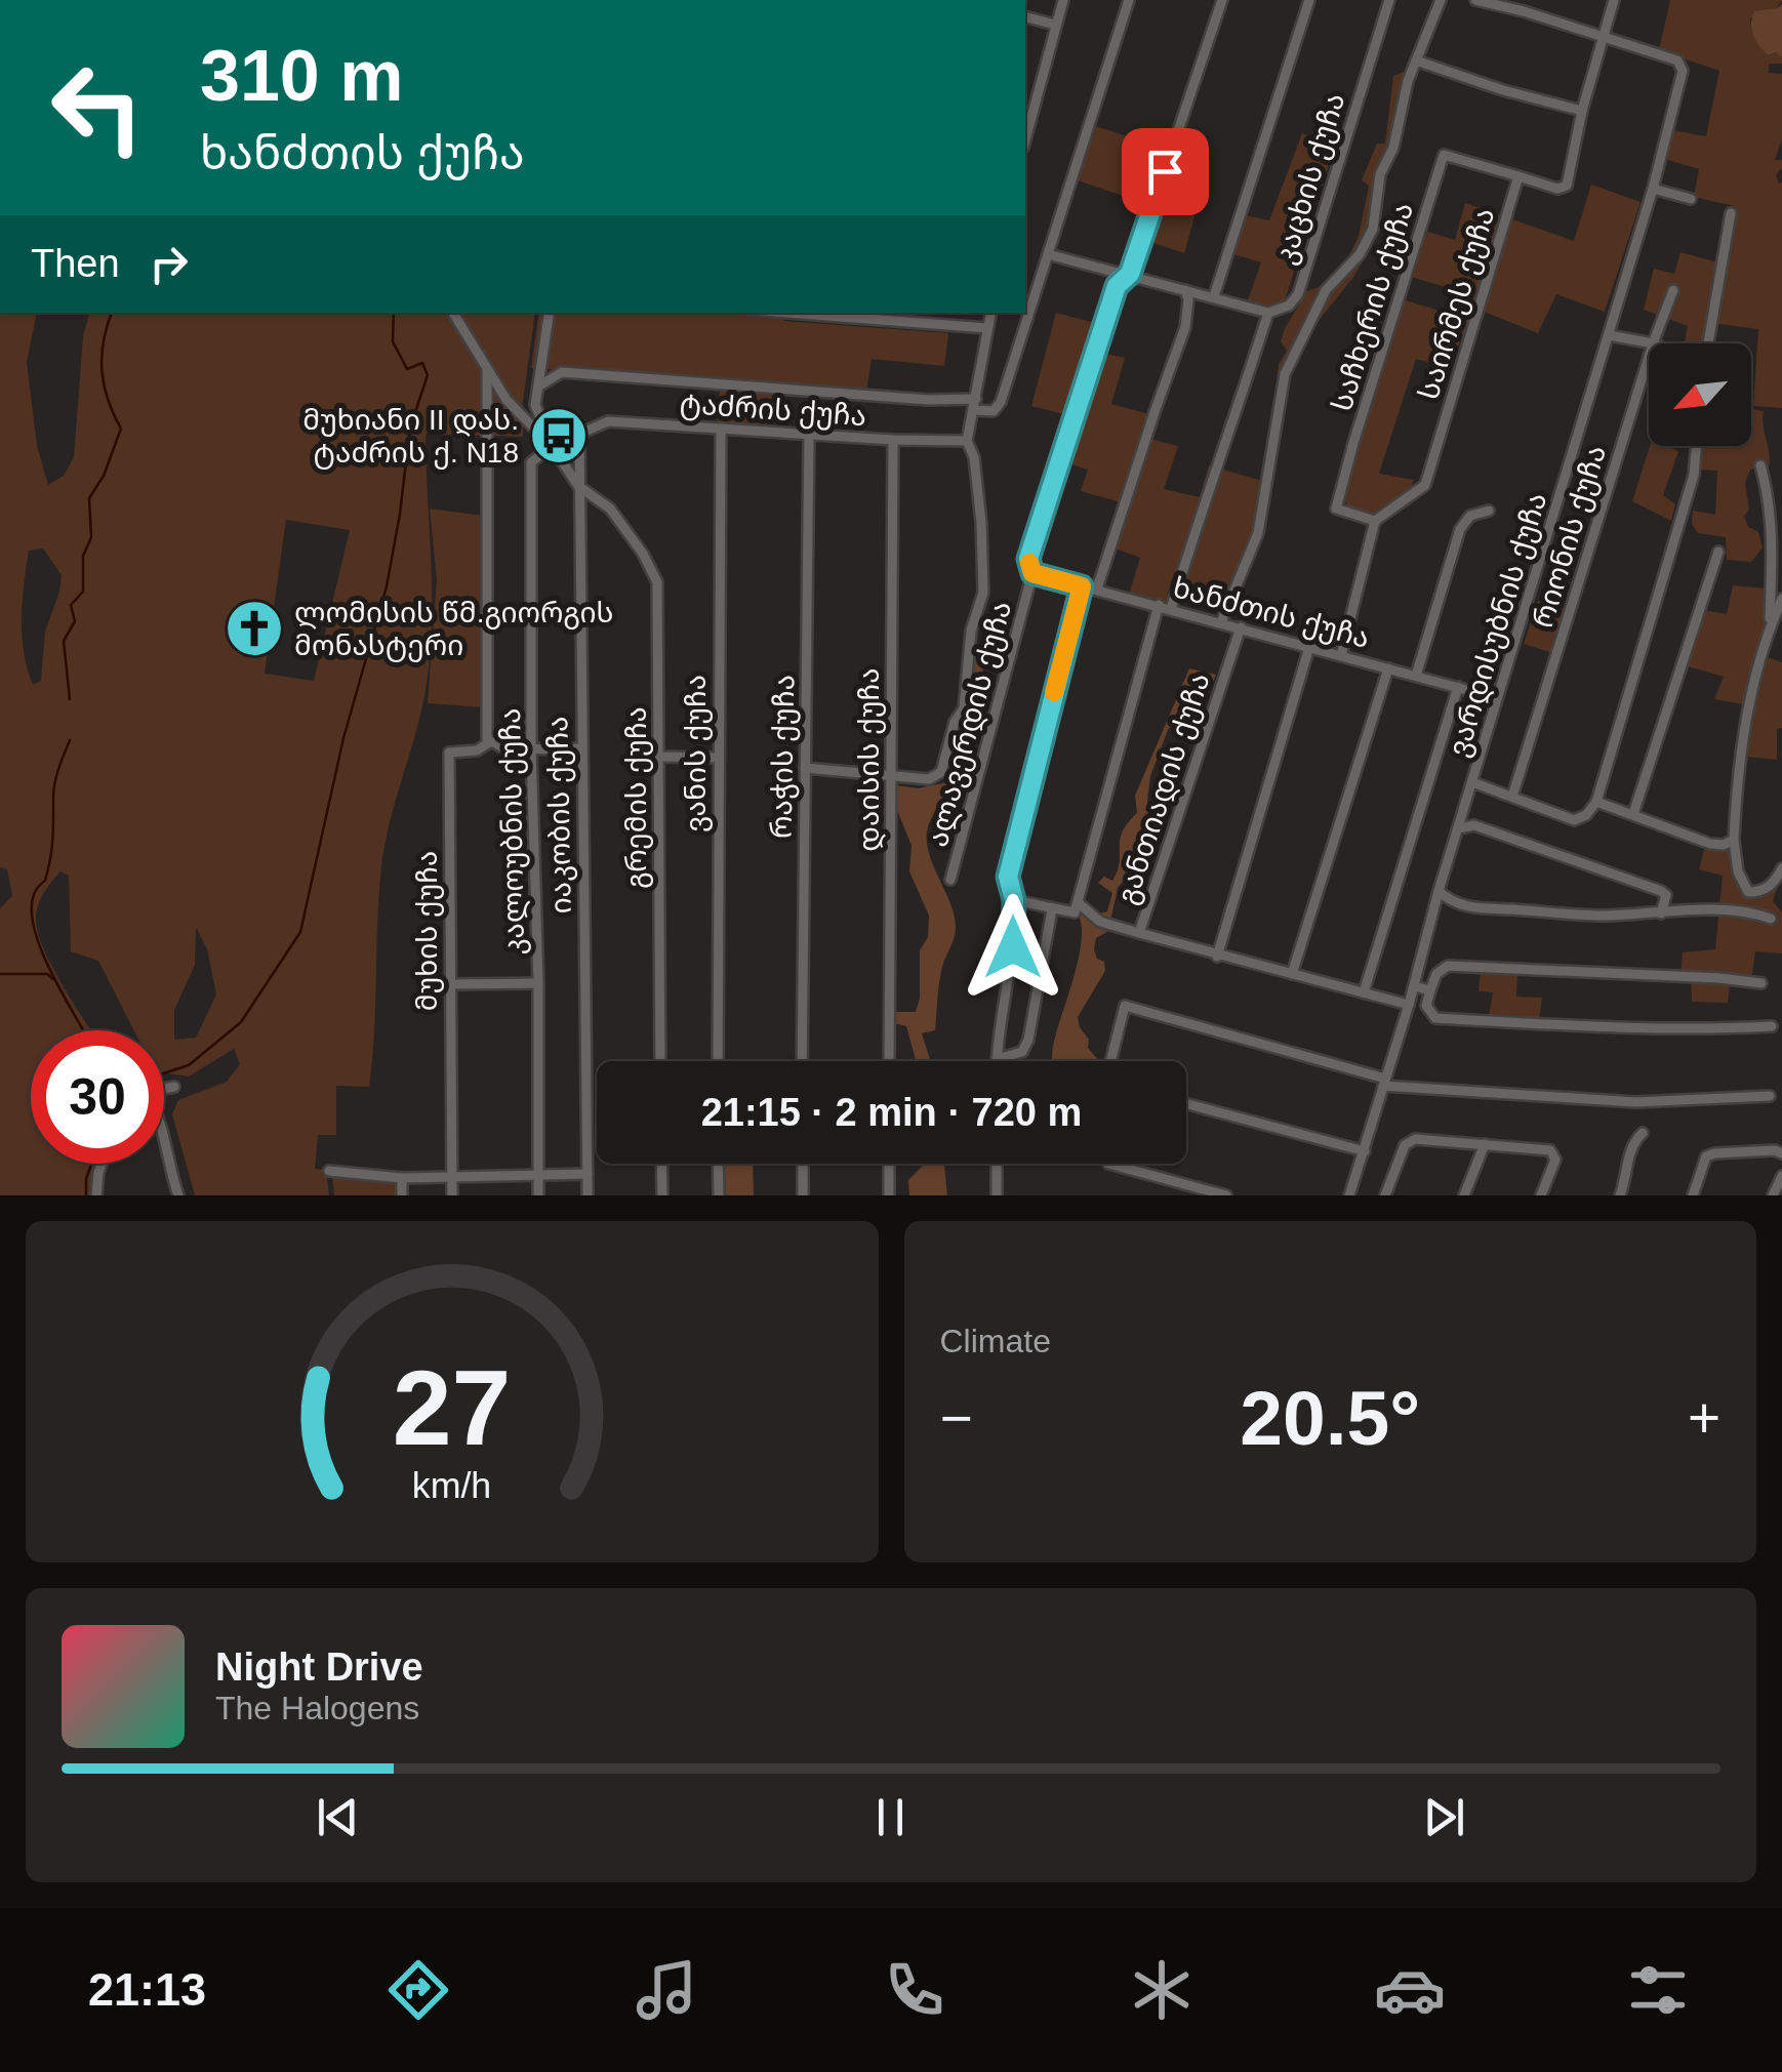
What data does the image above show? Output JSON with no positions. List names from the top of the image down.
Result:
{
  "streets": {
    "street": [
      "კაცხის ქუჩა",
      "საირმეს ქუჩა",
      "საჩხერის ქუჩა",
      "ტაძრის ქუჩა",
      "რიონის ქუჩა",
      "ხანძთის ქუჩა",
      "ვარდისუბნის ქუჩა",
      "ალავერდის ქუჩა",
      "ვანის ქუჩა",
      "რაჭის ქუჩა",
      "დაისის ქუჩა",
      "განთიადის ქუჩა",
      "გრემის ქუჩა",
      "იაკობის ქუჩა",
      "კალოუბნის ქუჩა",
      "მუხის ქუჩა"
    ]
  },
  "crossings": [
    ["საირმეს ქუჩა", "საჩხერის ქუჩა"],
    ["საირმეს ქუჩა", "ვარდისუბნის ქუჩა"],
    ["ტაძრის ქუჩა", "ვანის ქუჩა"],
    ["ტაძრის ქუჩა", "რაჭის ქუჩა"],
    ["ტაძრის ქუჩა", "დაისის ქუჩა"],
    ["ტაძრის ქუჩა", "იაკობის ქუჩა"],
    ["ხანძთის ქუჩა", "ვარდისუბნის ქუჩა"],
    ["ხანძთის ქუჩა", "ალავერდის ქუჩა"],
    ["ხანძთის ქუჩა", "განთიადის ქუჩა"],
    ["ვარდისუბნის ქუჩა", "განთიადის ქუჩა"],
    ["გრემის ქუჩა", "იაკობის ქუჩა"]
  ],
  "places": {
    "bus stop": ["მუხიანი II დას. ტაძრის ქ. N18"],
    "church": ["ლომისის წმ.გიორგის მონასტერი"]
  },
  "north": "bottom left",
  "page": {
    "turn": ["310 m", "ხანძთის ქუჩა"],
    "then": "Then",
    "limit": "30",
    "trip": "21:15 · 2 min · 720 m",
    "tile": "Climate",
    "heat": ["−", "20.5°", "+"],
    "song": ["Night Drive", "The Halogens"],
    "tabs": "21:13",
    "gauge": ["27", "km/h"]
  }
}
